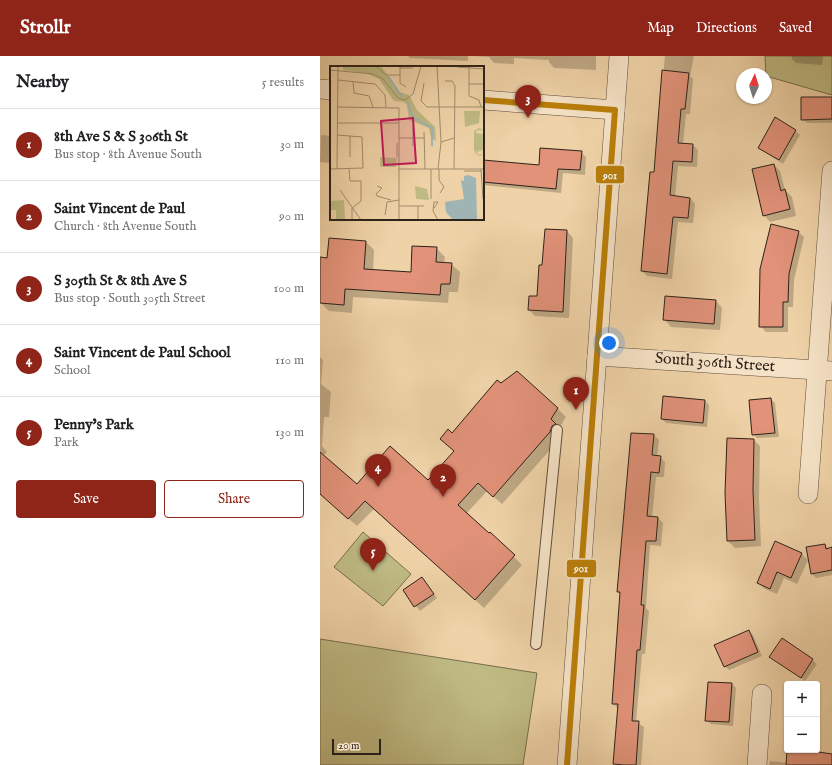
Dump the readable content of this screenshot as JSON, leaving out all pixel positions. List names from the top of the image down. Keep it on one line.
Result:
{"streets":{"street":["South 306th Street"]},"lines":["transit line 901"],"scale_bar":"20 m","north":"top","page":{"header":"Strollr","nav":["Map","Directions","Saved"],"heading":["Nearby","5 results"],"pins":["3","1","4","2","5"],"list":[{"mark":"1","name":"8th Ave S & S 306th St","note":"Bus stop · 8th Avenue South","value":"30 m"},{"mark":"2","name":"Saint Vincent de Paul","note":"Church · 8th Avenue South","value":"90 m"},{"mark":"3","name":"S 305th St & 8th Ave S","note":"Bus stop · South 305th Street","value":"100 m"},{"mark":"4","name":"Saint Vincent de Paul School","note":"School","value":"110 m"},{"mark":"5","name":"Penny's Park","note":"Park","value":"130 m"}],"buttons":["Save","Share"],"map_buttons":["+","−"],"scale":"20 m"}}
